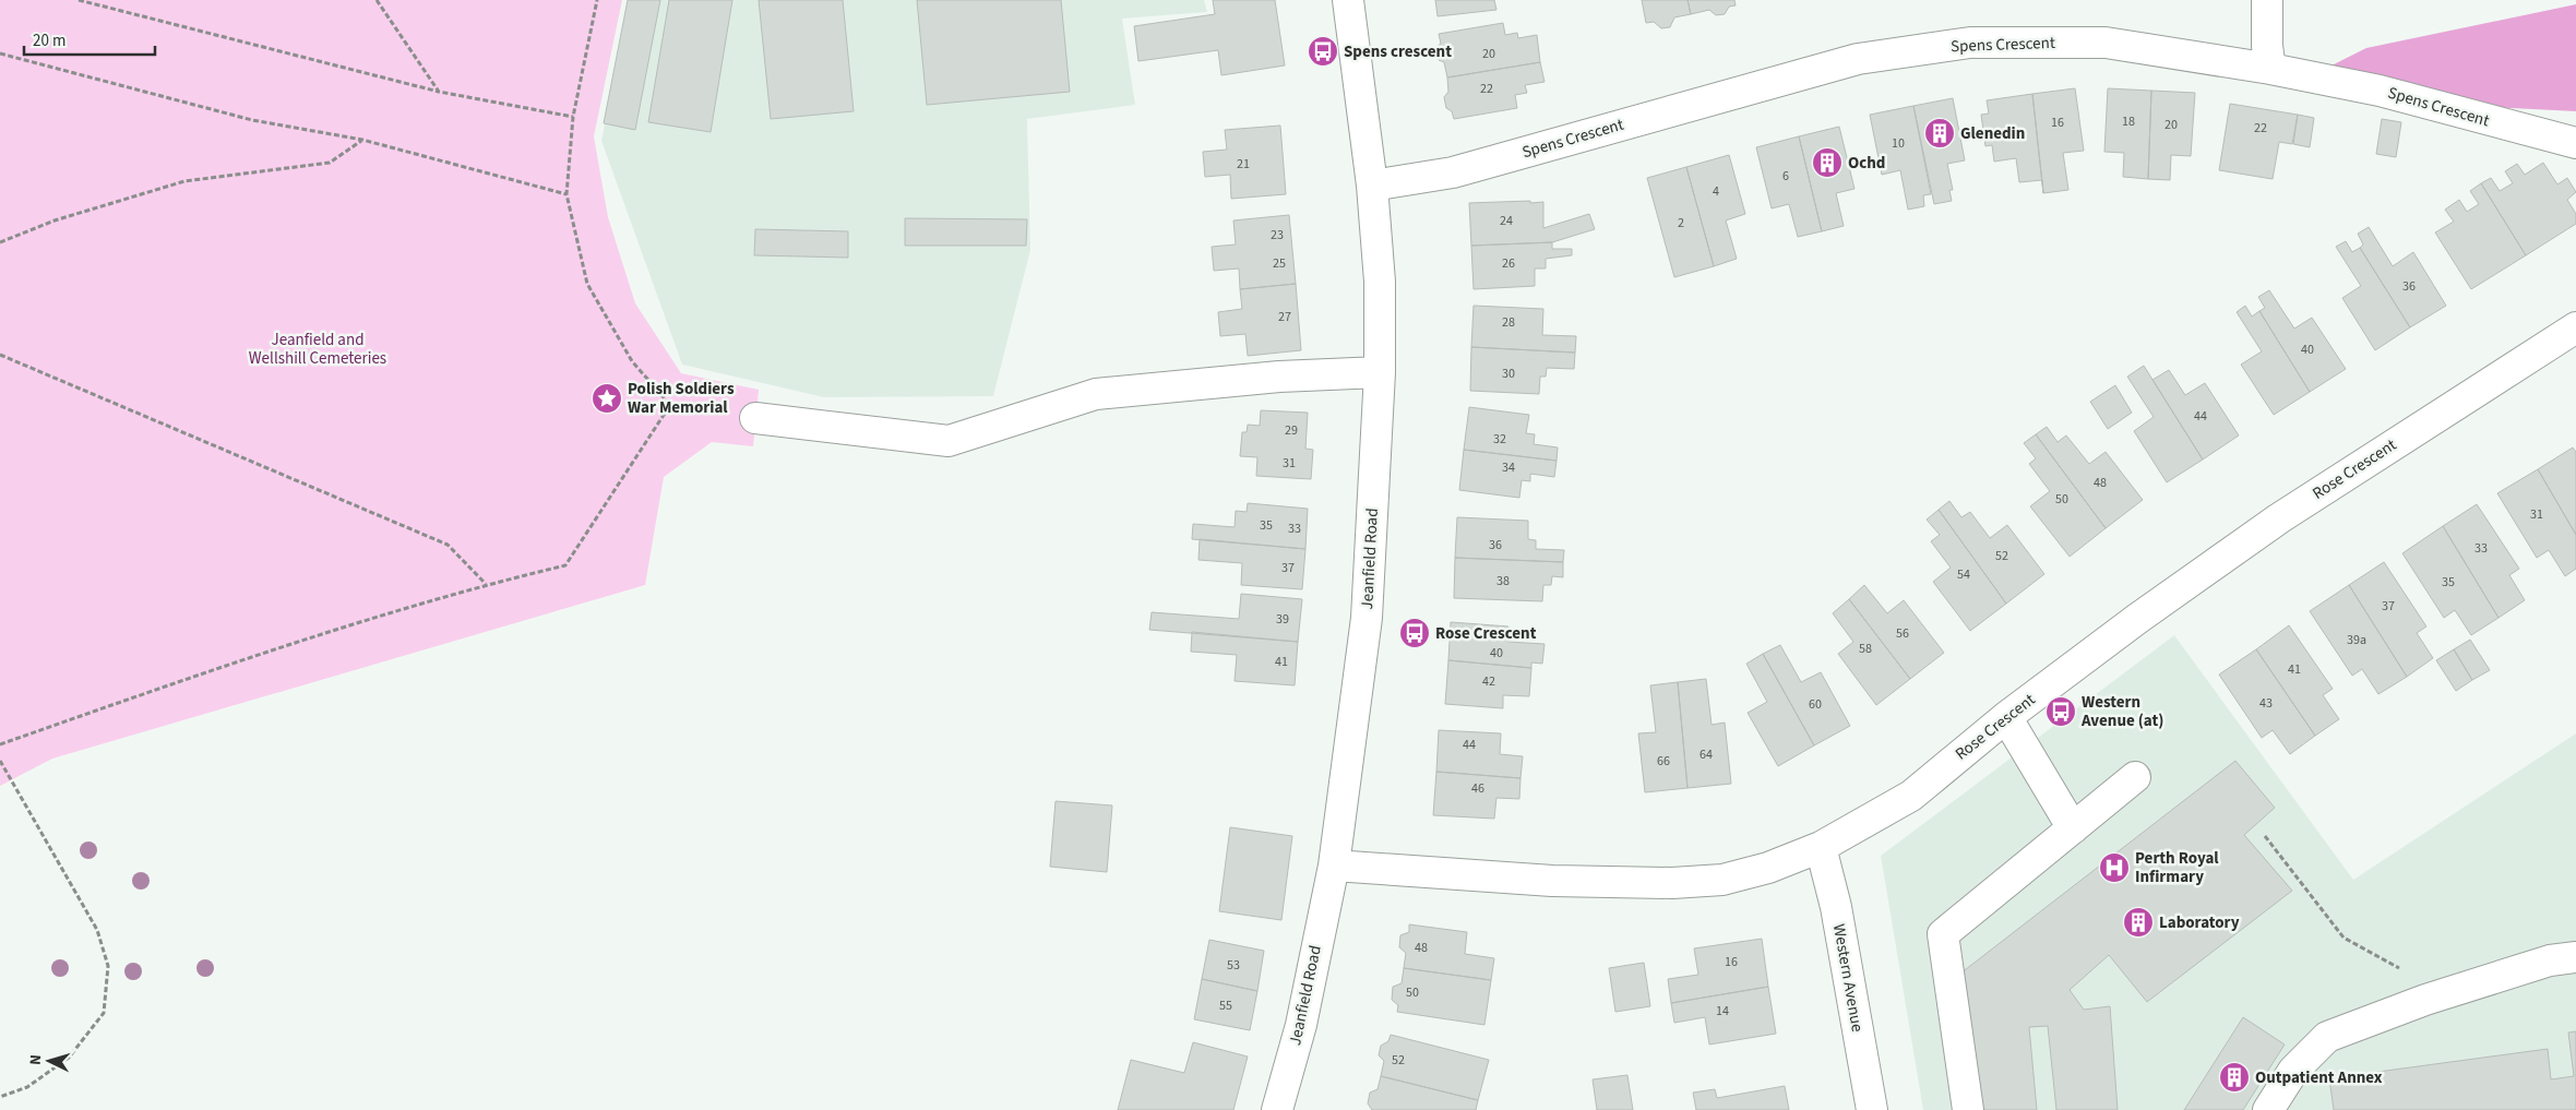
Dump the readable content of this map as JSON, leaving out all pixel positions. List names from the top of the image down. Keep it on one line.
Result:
{"streets":{"street":["Spens Crescent","Rose Crescent","Jeanfield Road","Western Avenue"]},"crossings":[["Spens Crescent","Jeanfield Road"],["Rose Crescent","Jeanfield Road"],["Rose Crescent","Western Avenue"]],"parks":["Jeanfield and Wellshill Cemeteries"],"places":{"bus stop":["Spens crescent","Rose Crescent","Western Avenue (at)"],"building":["Glenedin","Ochd","Laboratory","Outpatient Annex"],"place":["Polish Soldiers War Memorial"],"hospital":["Perth Royal Infirmary"]},"house_numbers":["20","22","18","16","20","22","10","21","6","4","24","2","23","25","26","36","27","28","40","30","44","29","32","31","34","48","50","31","35","33","36","33","52","37","54","38","35","37","39","56","39a","58","40","41","41","42","43","60","44","64","66","46","48","16","53","50","55","14","52"],"scale_bar":"20 m","north":"left"}
